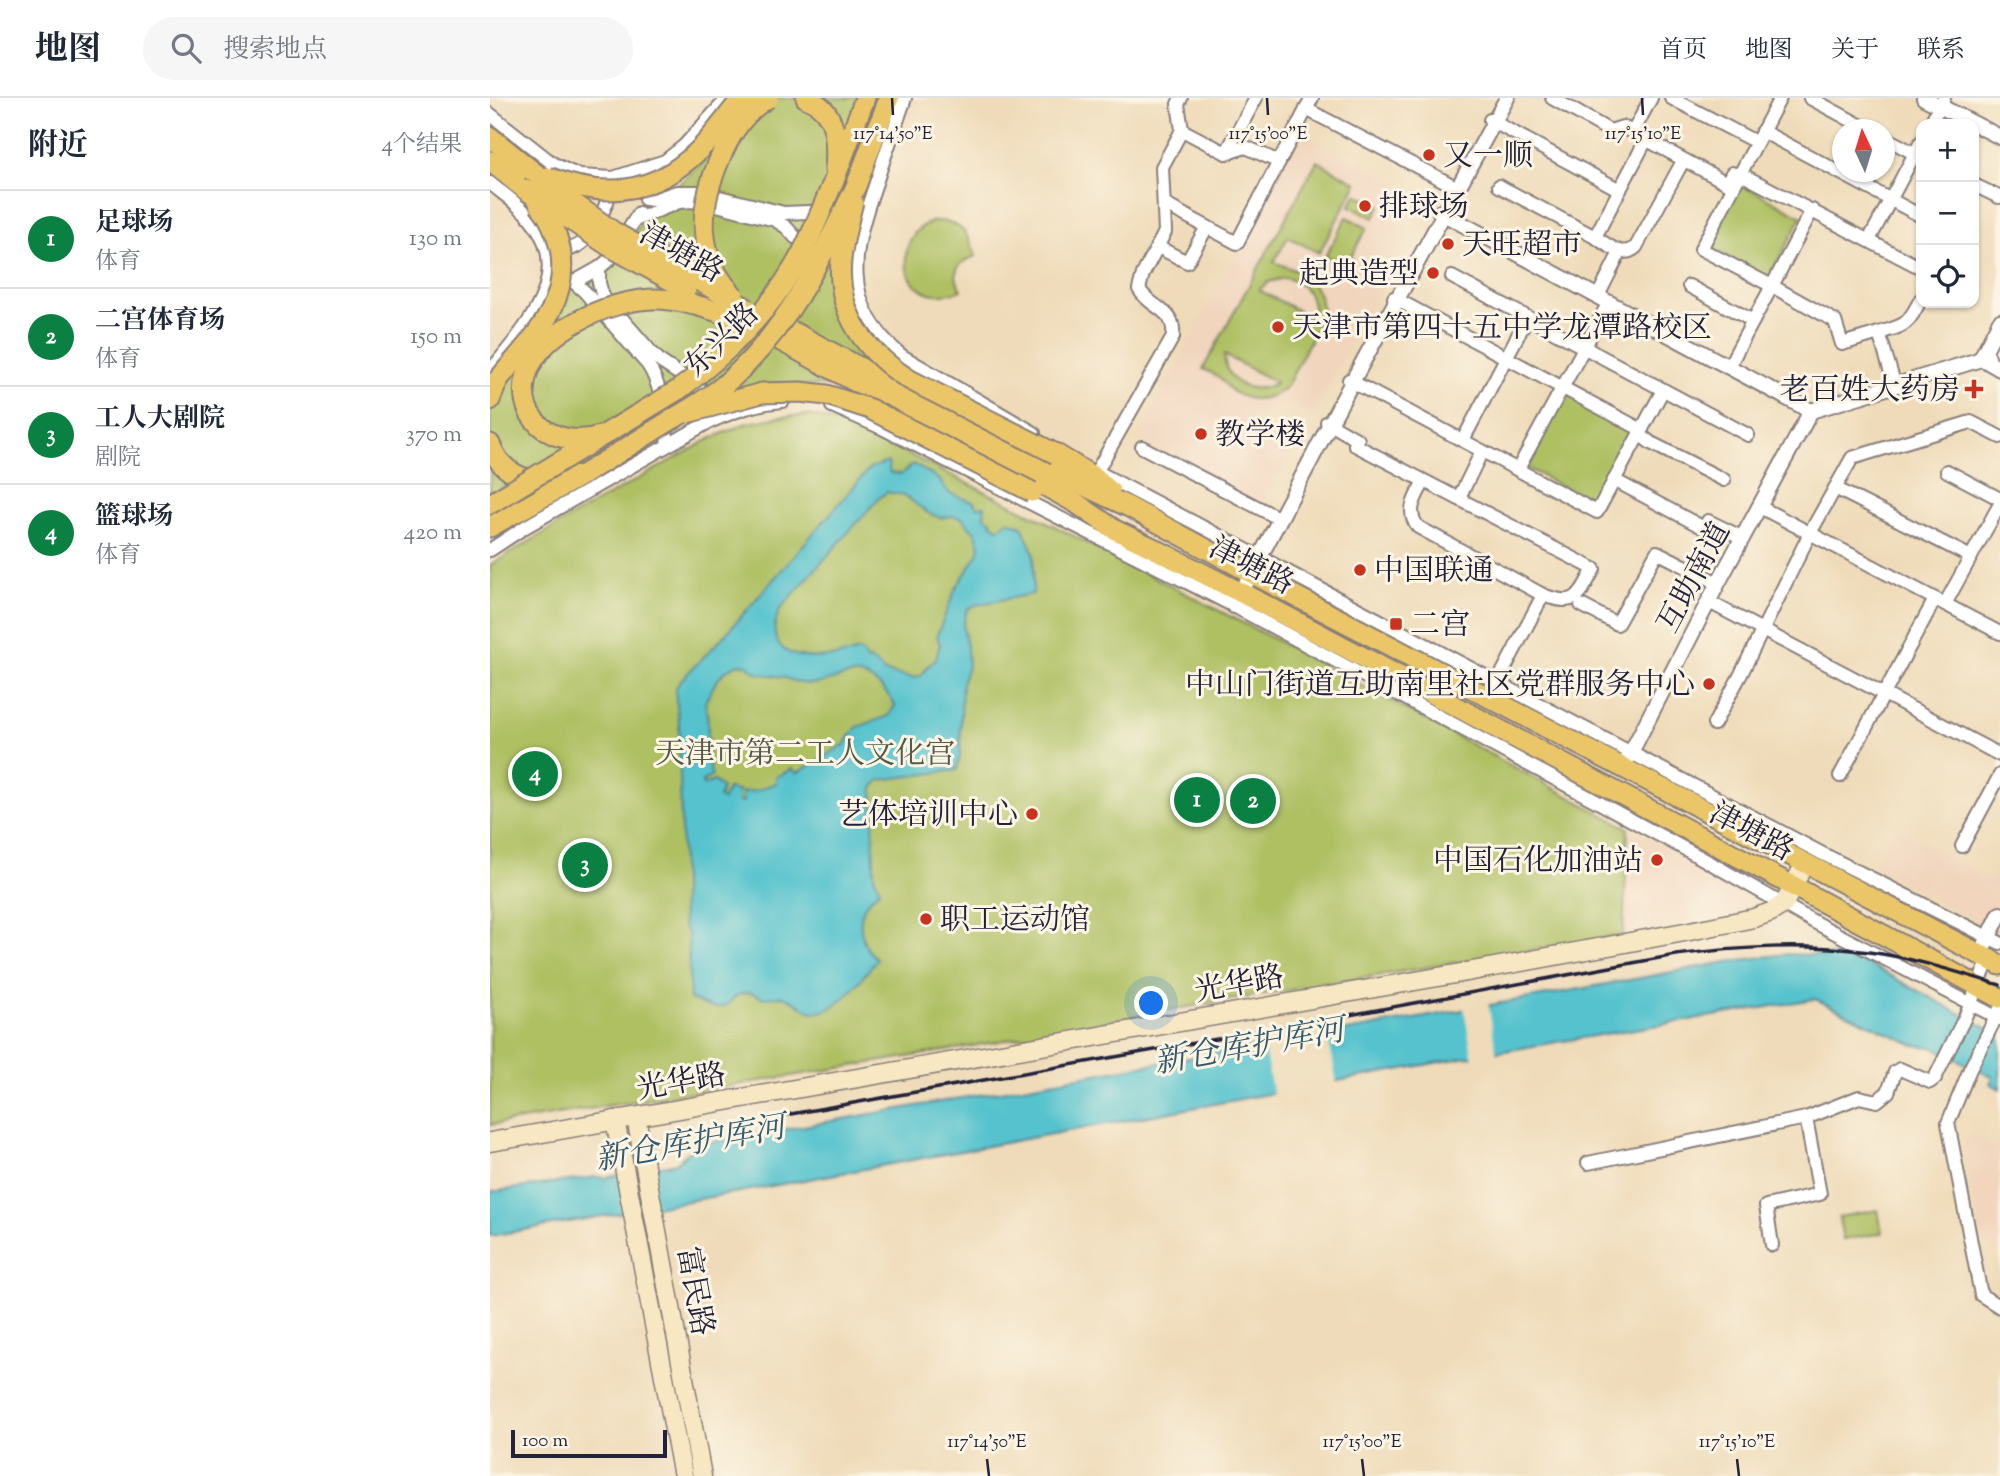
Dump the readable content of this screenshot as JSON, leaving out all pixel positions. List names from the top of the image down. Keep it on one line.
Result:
{"streets":{"main road":["津塘路","东兴路","光华路","富民路"],"street":["互助南道"]},"crossings":[["津塘路","互助南道"],["光华路","富民路"]],"water":["新仓库护库河"],"parks":["天津市第二工人文化宫"],"places":{"other":["又一顺","排球场","天旺超市","起典造型","天津市第四十五中学龙潭路校区","教学楼","中国联通","中山门街道互助南里社区党群服务中心","艺体培训中心","中国石化加油站","职工运动馆"],"health":["老百姓大药房"],"transit":["二宫"]},"scale_bar":"100 m","north":"top","page":{"header":"地图","search":"搜索地点","nav":["首页","地图","关于","联系"],"heading":["附近","4个结果"],"map_buttons":["+","−"],"list":[{"mark":"1","name":"足球场","note":"体育","value":"130 m"},{"mark":"2","name":"二宫体育场","note":"体育","value":"150 m"},{"mark":"3","name":"工人大剧院","note":"剧院","value":"370 m"},{"mark":"4","name":"篮球场","note":"体育","value":"420 m"}],"pins":["4","1","2","3"],"scale":"100 m"},"coordinates":["117°14'50\"E","117°15'00\"E","117°15'10\"E"]}
